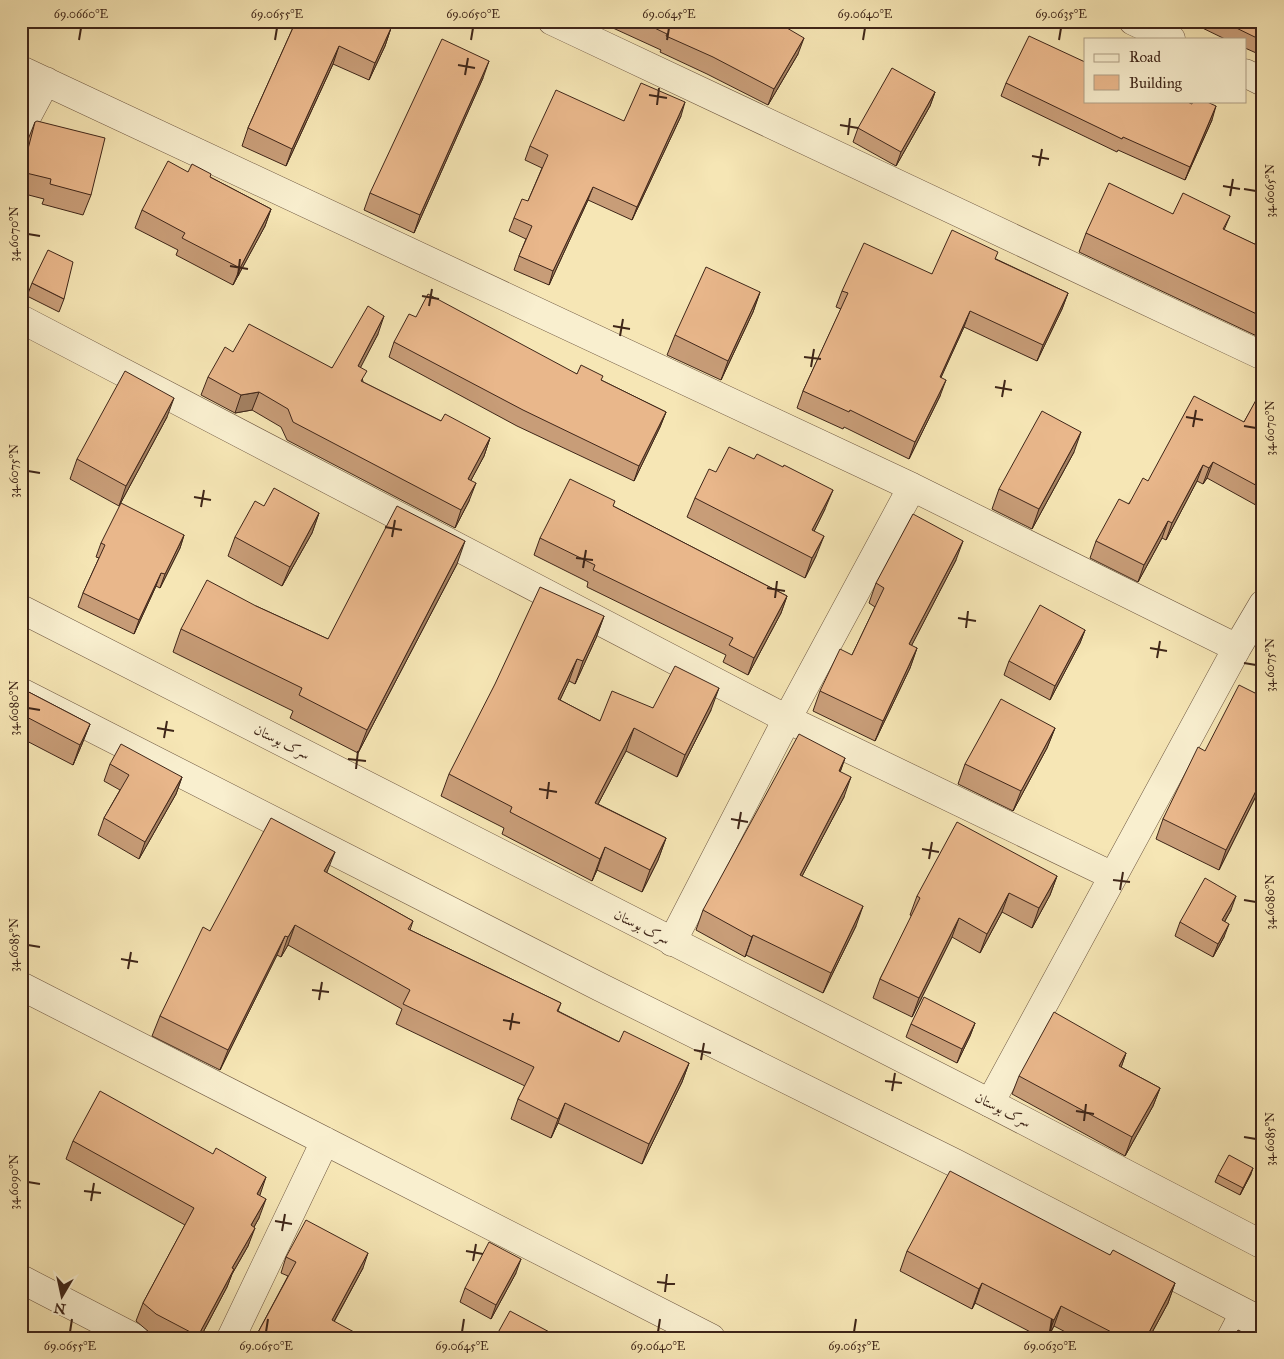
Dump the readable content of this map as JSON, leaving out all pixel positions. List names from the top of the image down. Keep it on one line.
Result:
{"streets":{"street":["سرک بوستان"]},"legend":["Road","Building"],"north":"bottom","coordinates":["69.0660°E","69.0655°E","69.0650°E","69.0645°E","69.0640°E","69.0635°E","34.6065°N","34.6070°N","34.6075°N","34.6080°N","34.6085°N","34.6090°N","69.0630°E"]}
